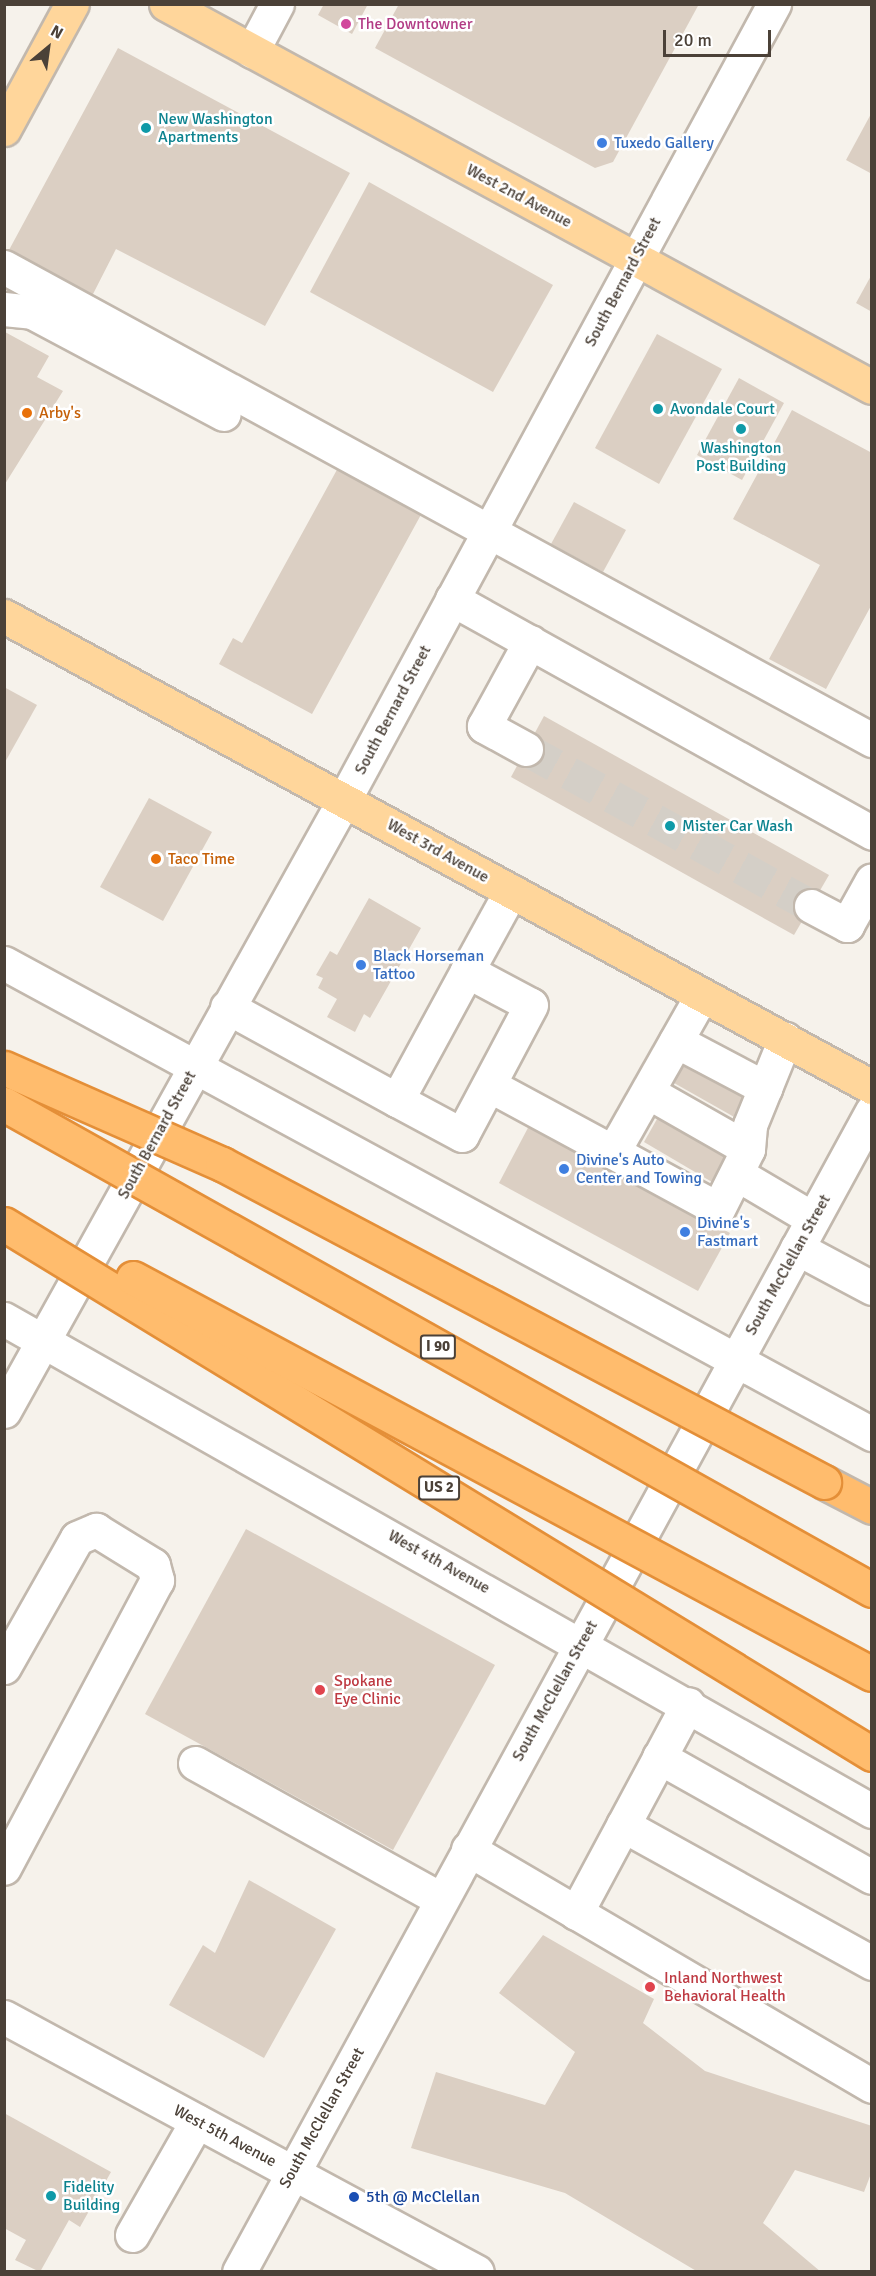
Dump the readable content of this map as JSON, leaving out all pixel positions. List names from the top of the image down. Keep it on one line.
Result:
{"streets":{"highway":["I 90","US 2"],"main road":["West 2nd Avenue","West 3rd Avenue"],"street":["South Bernard Street","South McClellan Street","West 4th Avenue","West 5th Avenue"]},"crossings":[["West 2nd Avenue","South Bernard Street"],["South Bernard Street","West 3rd Avenue"],["South Bernard Street","West 4th Avenue"],["South McClellan Street","West 4th Avenue"],["South McClellan Street","West 5th Avenue"]],"places":["The Downtowner","New Washington Apartments","Tuxedo Gallery","Avondale Court","Arby's","Washington Post Building","Mister Car Wash","Taco Time","Black Horseman Tattoo","Divine's Auto Center and Towing","Divine's Fastmart","Spokane Eye Clinic","Inland Northwest Behavioral Health","Fidelity Building","5th @ McClellan"],"scale_bar":"20 m","north":"top right"}
